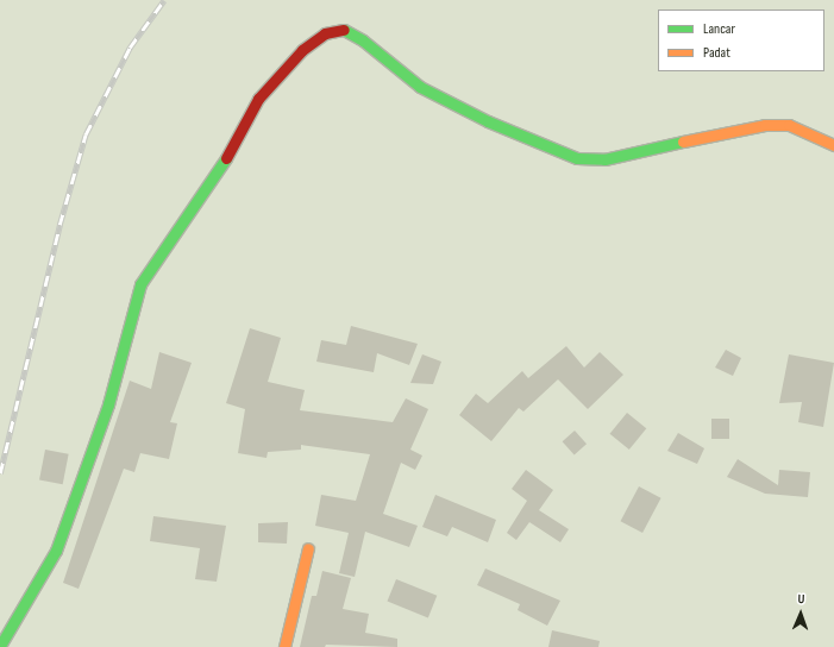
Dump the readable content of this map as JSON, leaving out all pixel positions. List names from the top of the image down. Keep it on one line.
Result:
{"legend":["Lancar","Padat"],"north":"top"}
